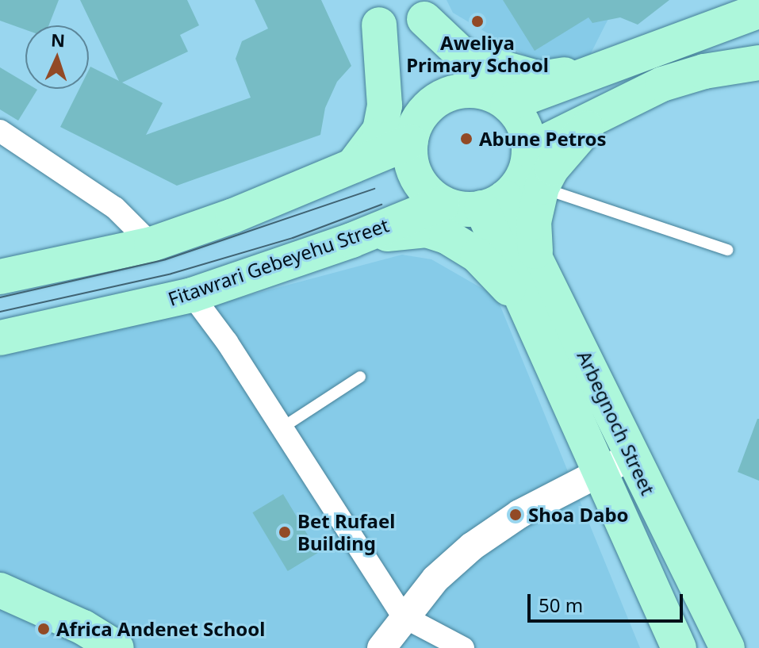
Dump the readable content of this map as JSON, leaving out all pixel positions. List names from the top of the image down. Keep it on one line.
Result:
{"streets":{"main road":["Fitawrari Gebeyehu Street","Arbegnoch Street"]},"crossings":[["Fitawrari Gebeyehu Street","Arbegnoch Street"]],"places":["Aweliya Primary School","Abune Petros","Shoa Dabo","Bet Rufael Building","Africa Andenet School"],"scale_bar":"50 m","north":"top"}
